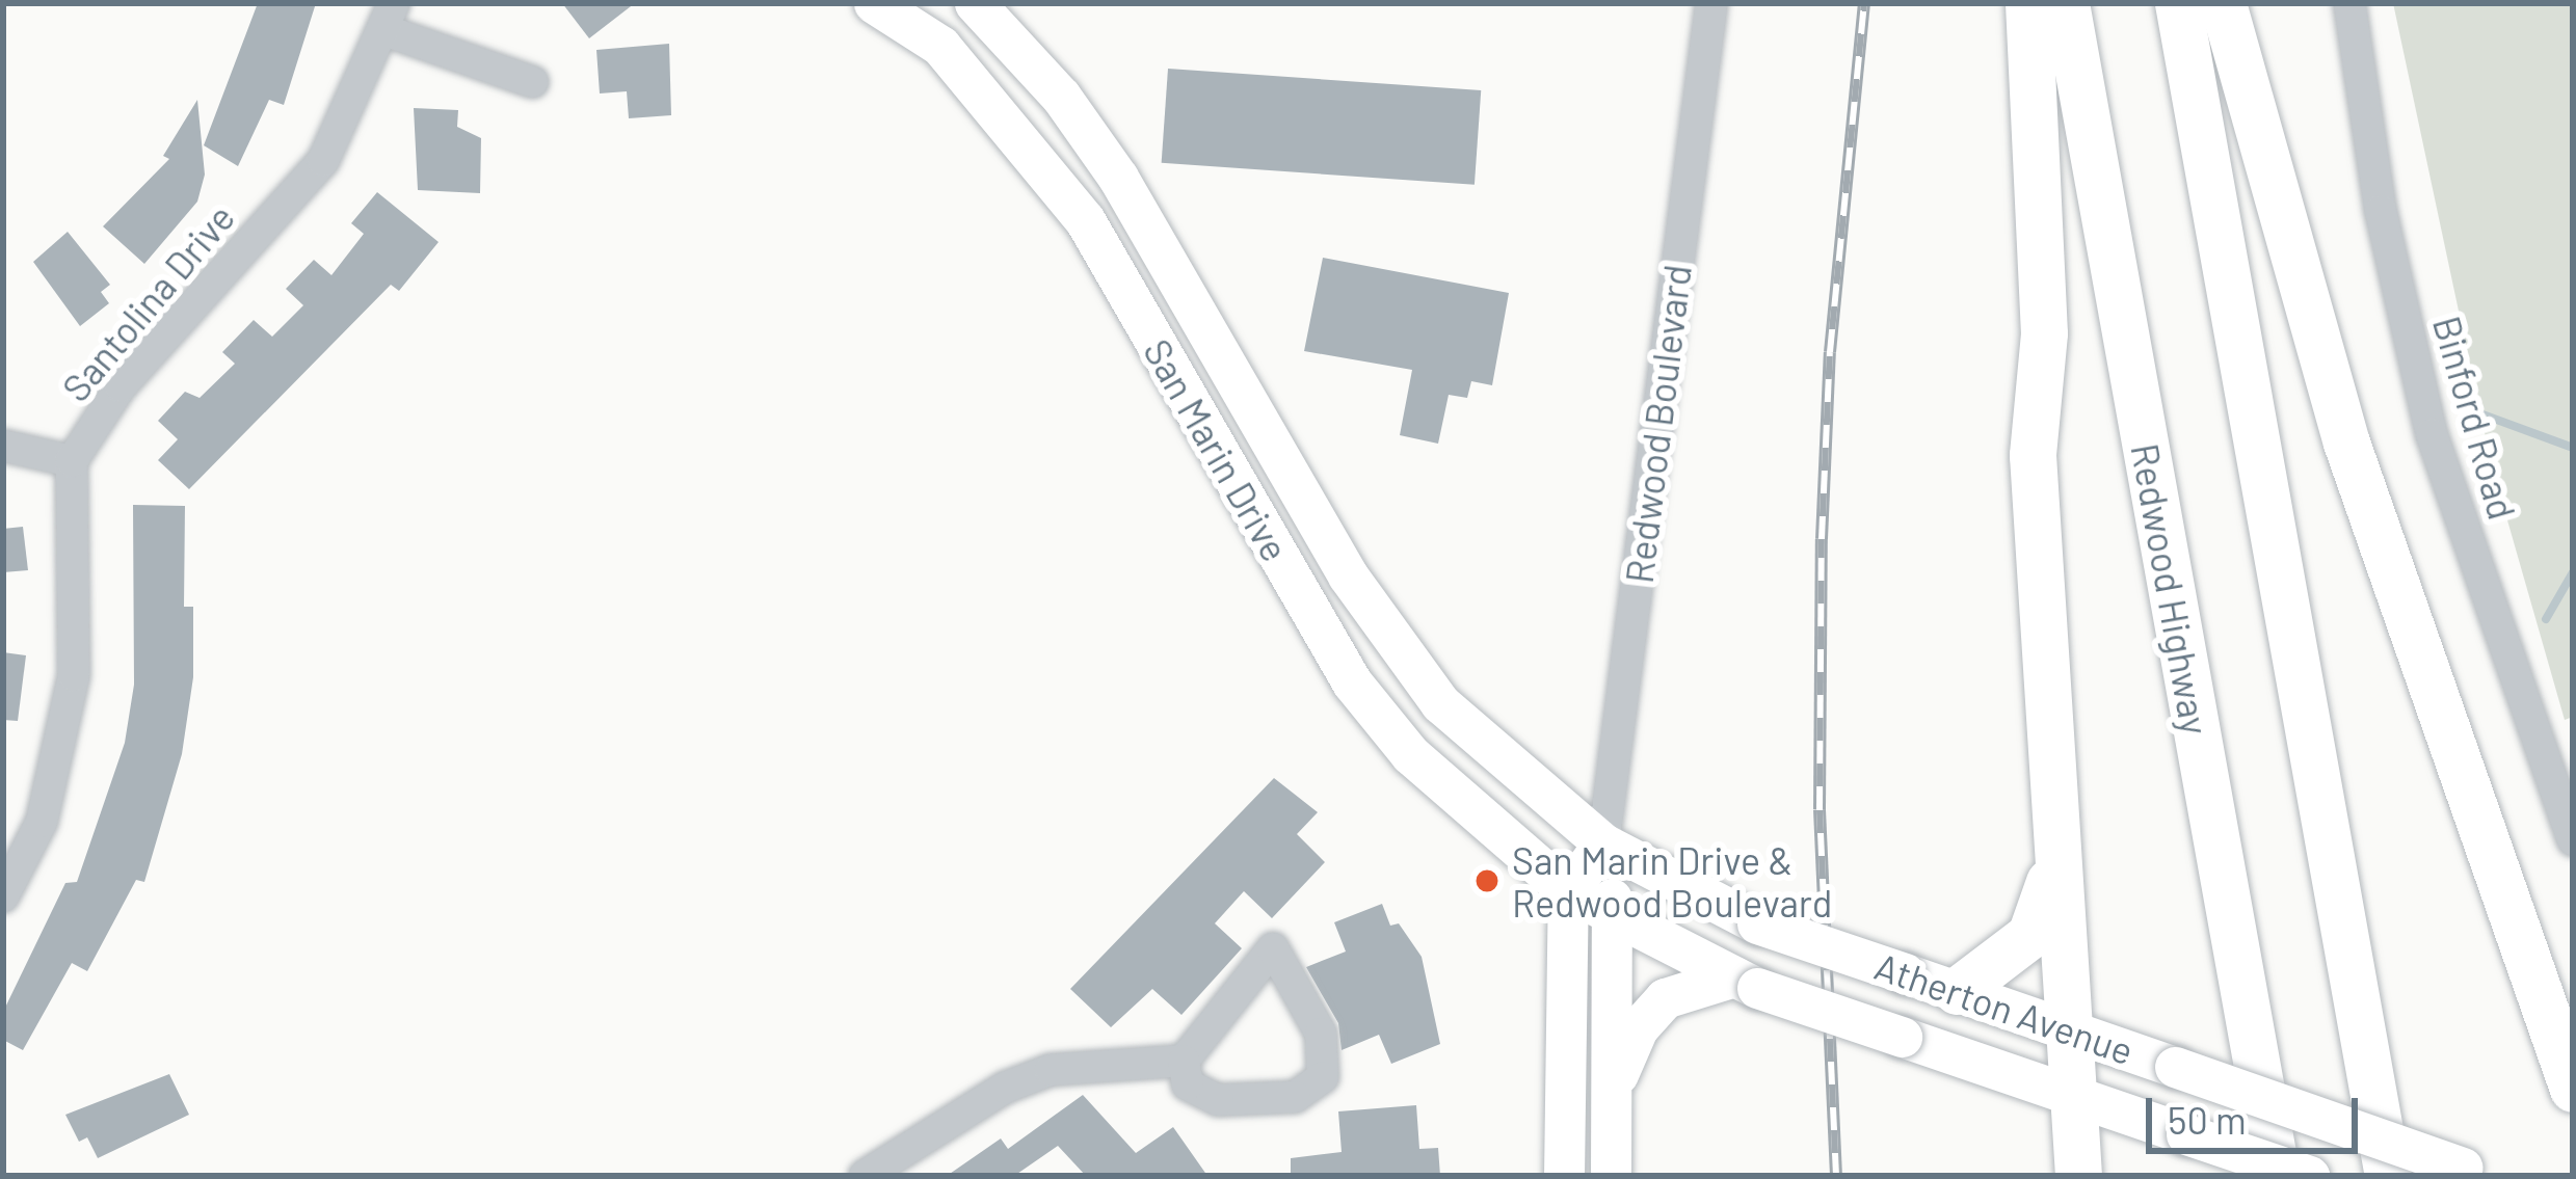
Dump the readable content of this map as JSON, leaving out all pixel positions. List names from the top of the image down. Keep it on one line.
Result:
{"streets":{"highway":["Redwood Highway"],"main road":["Redwood Boulevard","San Marin Drive","Atherton Avenue"],"street":["Santolina Drive","Binford Road"]},"crossings":[["Redwood Boulevard","San Marin Drive"],["Redwood Boulevard","Atherton Avenue"],["San Marin Drive","Atherton Avenue"]],"places":["San Marin Drive & Redwood Boulevard"],"scale_bar":"50 m"}
